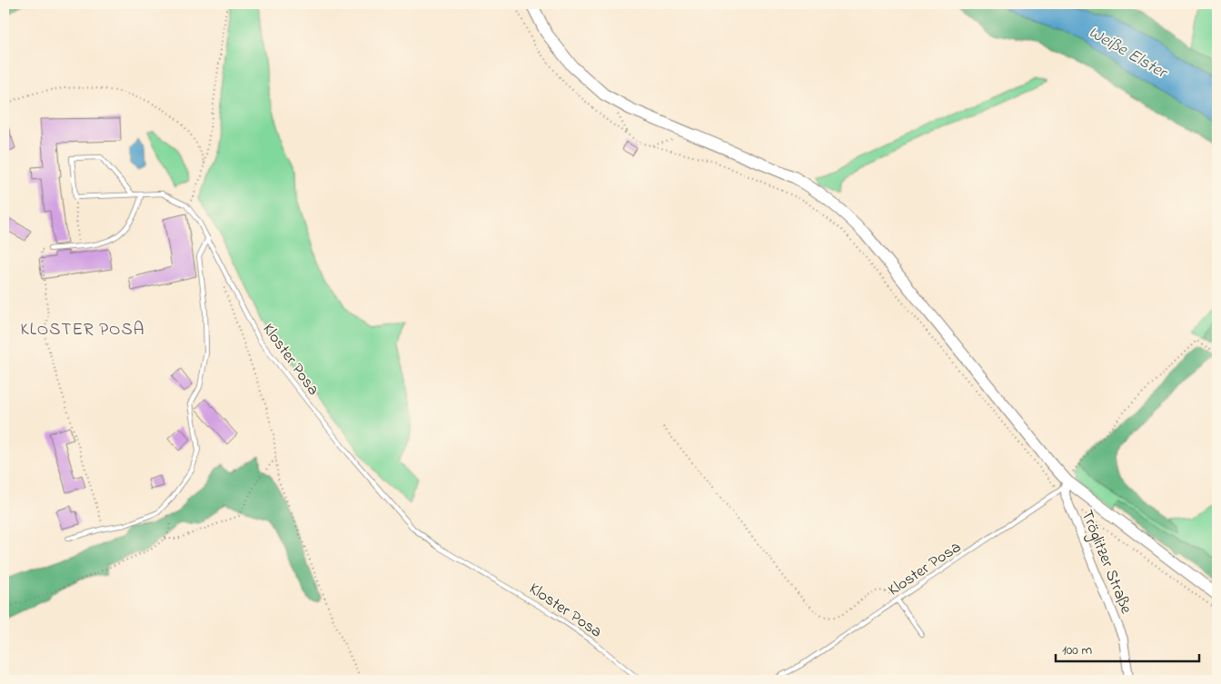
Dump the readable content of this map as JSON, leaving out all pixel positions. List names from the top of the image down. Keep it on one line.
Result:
{"streets":{"street":["Tröglitzer Straße"],"lane":["Kloster Posa"]},"crossings":[["Kloster Posa","Tröglitzer Straße"]],"districts":["KLOSTER POSA"],"water":["Weiße Elster"],"scale_bar":"100 m"}
